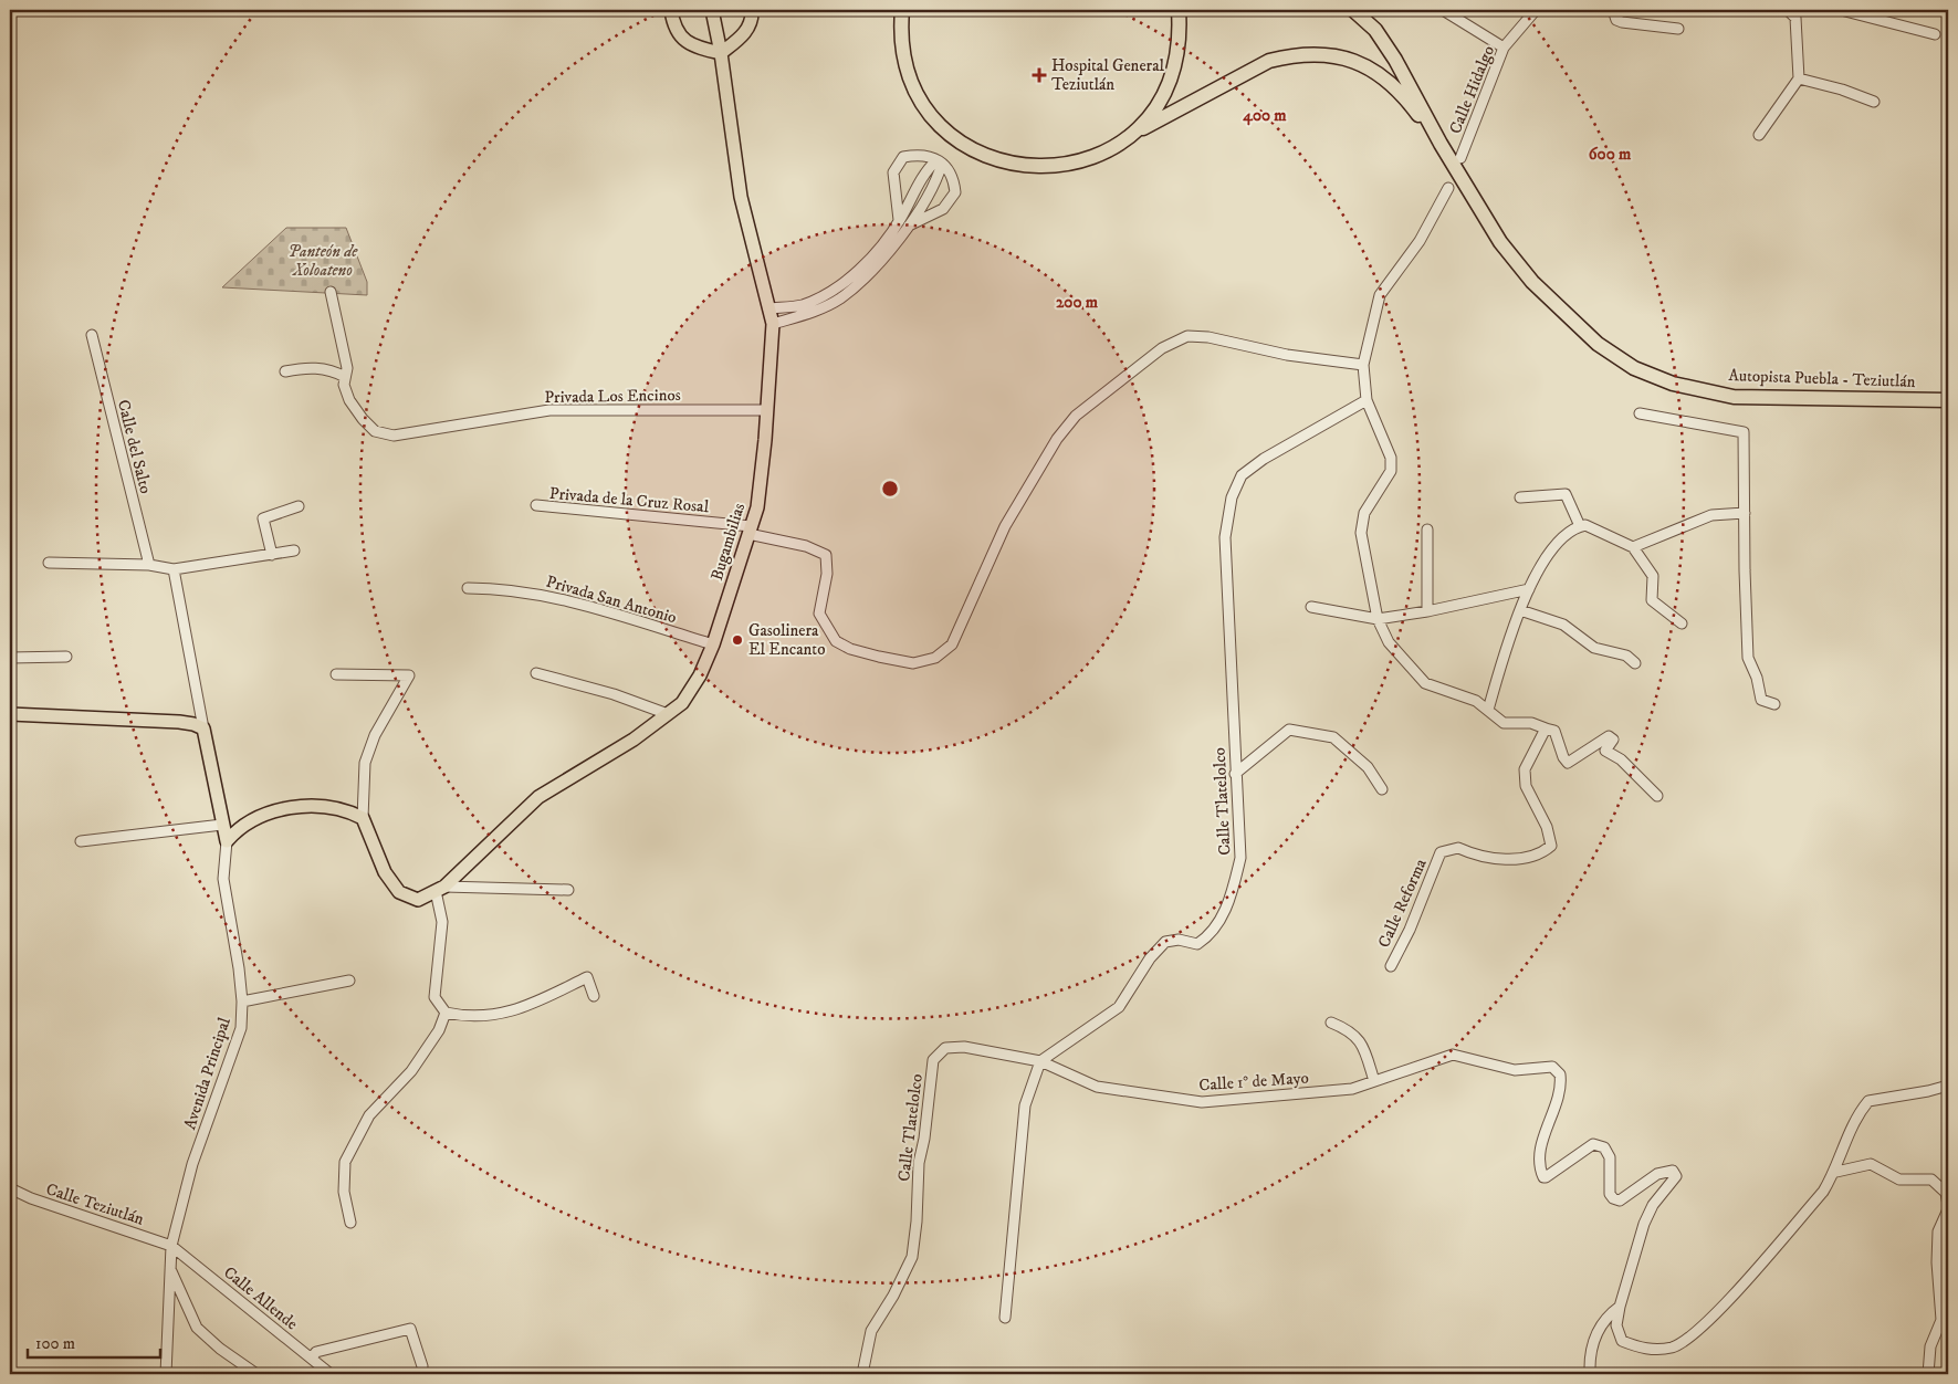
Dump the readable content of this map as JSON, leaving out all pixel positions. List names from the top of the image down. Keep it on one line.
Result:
{"streets":{"highway":["Autopista Puebla - Teziutlán"],"main road":["Bugambilias"],"street":["Calle Hidalgo","Privada Los Encinos","Calle del Salto","Privada de la Cruz Rosal","Privada San Antonio","Calle Tlatelolco","Calle Reforma","Avenida Principal","Calle 1° de Mayo","Calle Teziutlán","Calle Allende"]},"crossings":[["Privada Los Encinos","Bugambilias"],["Privada de la Cruz Rosal","Bugambilias"],["Bugambilias","Privada San Antonio"],["Calle Tlatelolco","Calle 1° de Mayo"],["Avenida Principal","Calle Teziutlán"],["Avenida Principal","Calle Allende"],["Calle Teziutlán","Calle Allende"]],"parks":["Panteón de Xoloateno"],"places":{"health":["Hospital General Teziutlán"],"other":["Gasolinera El Encanto"]},"scale_bar":"100 m","rings":["400 m","600 m","200 m"]}
